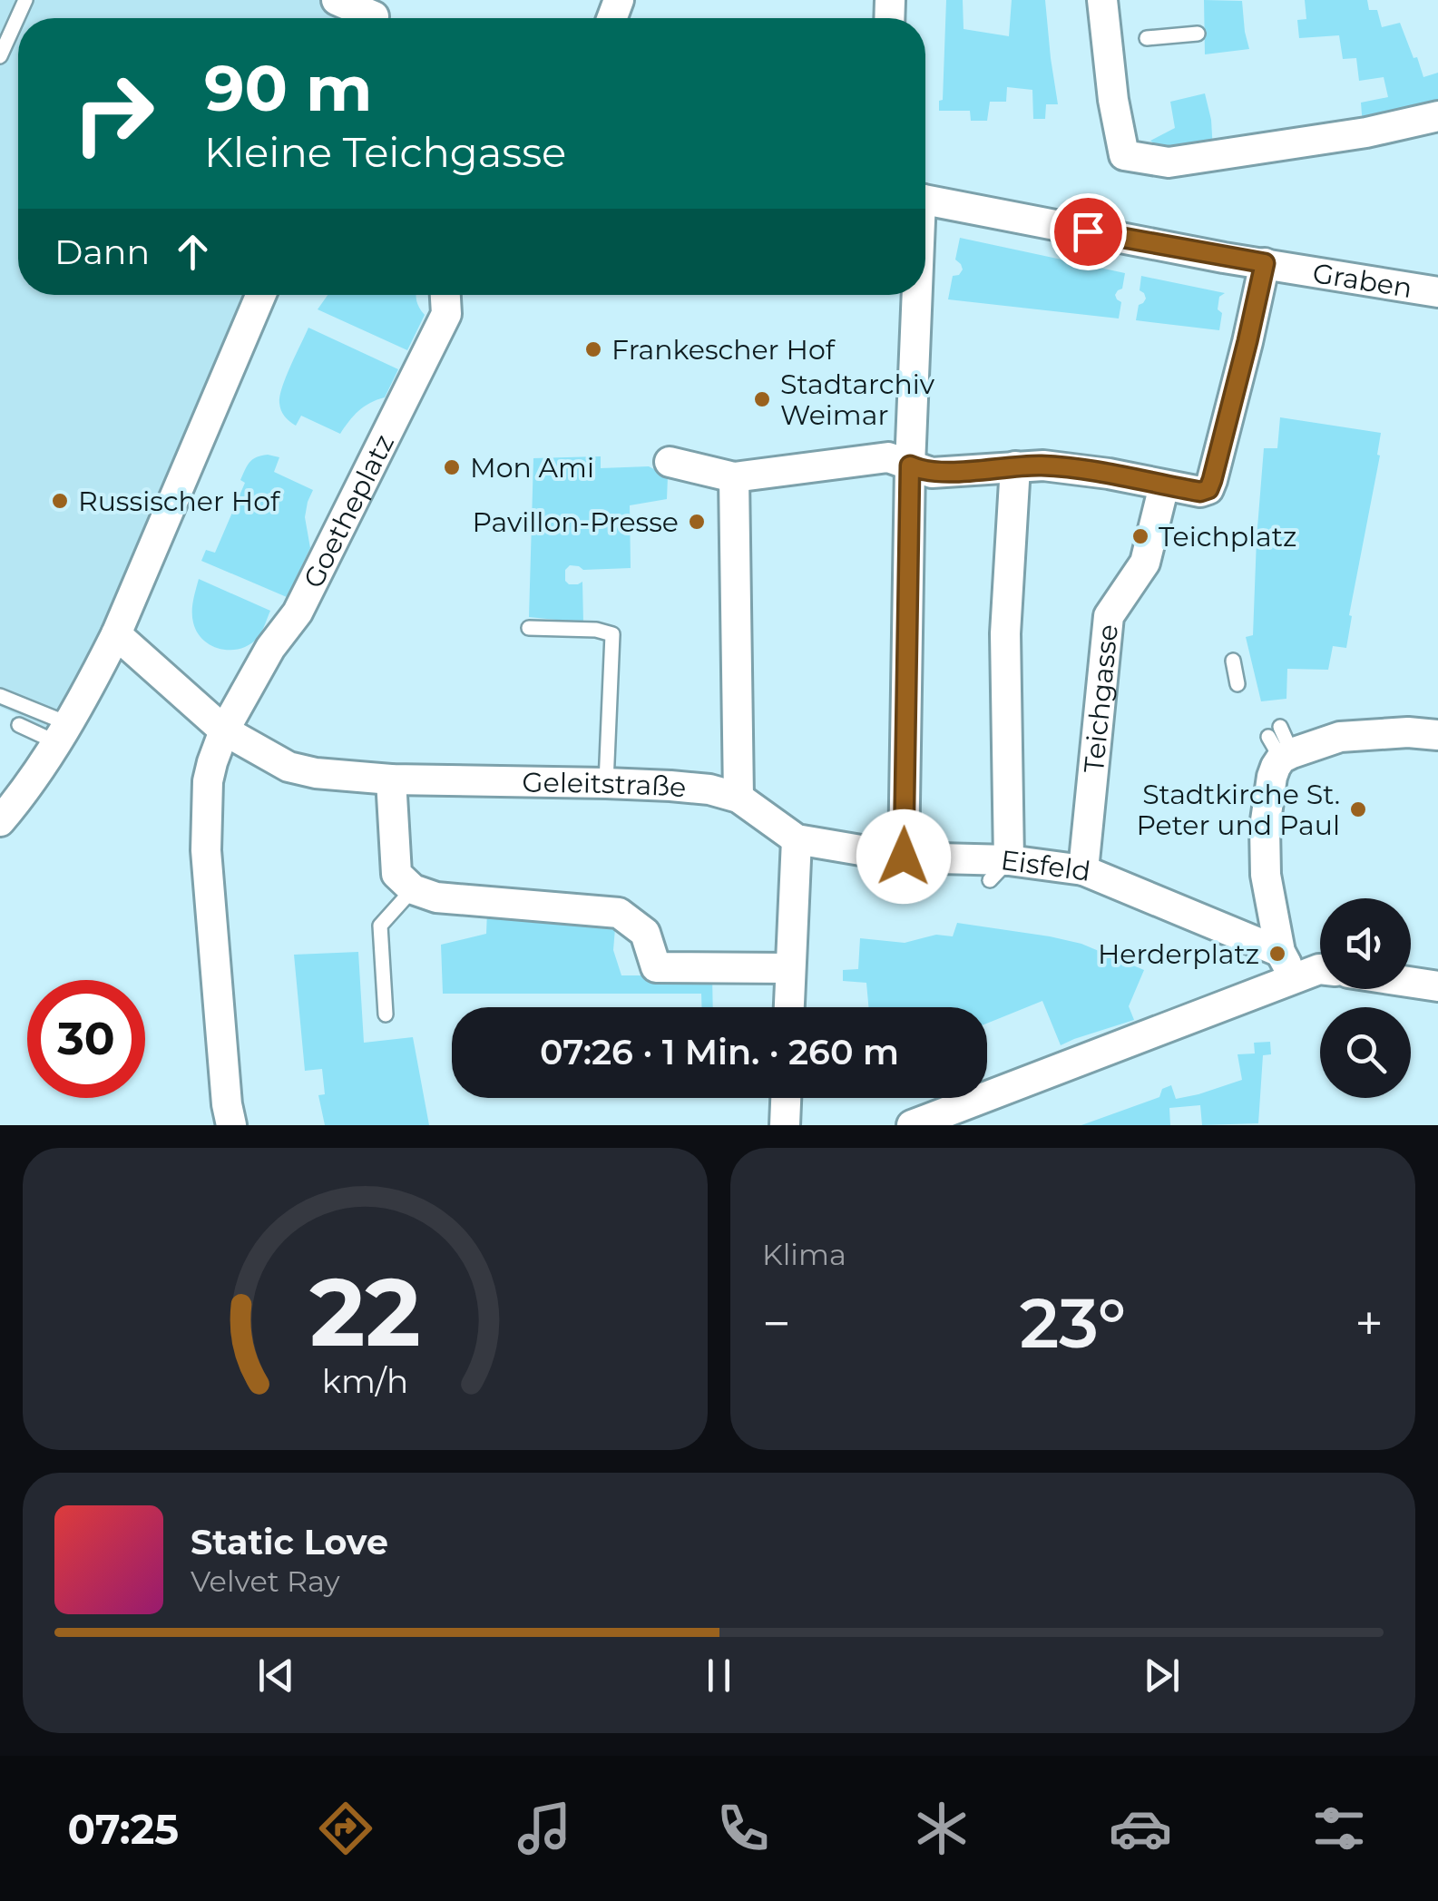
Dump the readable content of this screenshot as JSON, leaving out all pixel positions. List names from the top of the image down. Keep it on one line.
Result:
{"streets":{"street":["Graben","Goetheplatz","Teichgasse","Geleitstraße","Eisfeld"]},"crossings":[["Goetheplatz","Geleitstraße"],["Teichgasse","Eisfeld"],["Geleitstraße","Eisfeld"]],"places":["Frankescher Hof","Stadtarchiv Weimar","Mon Ami","Russischer Hof","Pavillon-Presse","Teichplatz","Stadtkirche St. Peter und Paul","Herderplatz"],"page":{"turn":["90 m","Kleine Teichgasse"],"then":"Dann","limit":"30","trip":"07:26 · 1 Min. · 260 m","tile":"Klima","heat":["−","23°","+"],"song":["Static Love","Velvet Ray"],"tabs":"07:25","gauge":["22","km/h"]}}
